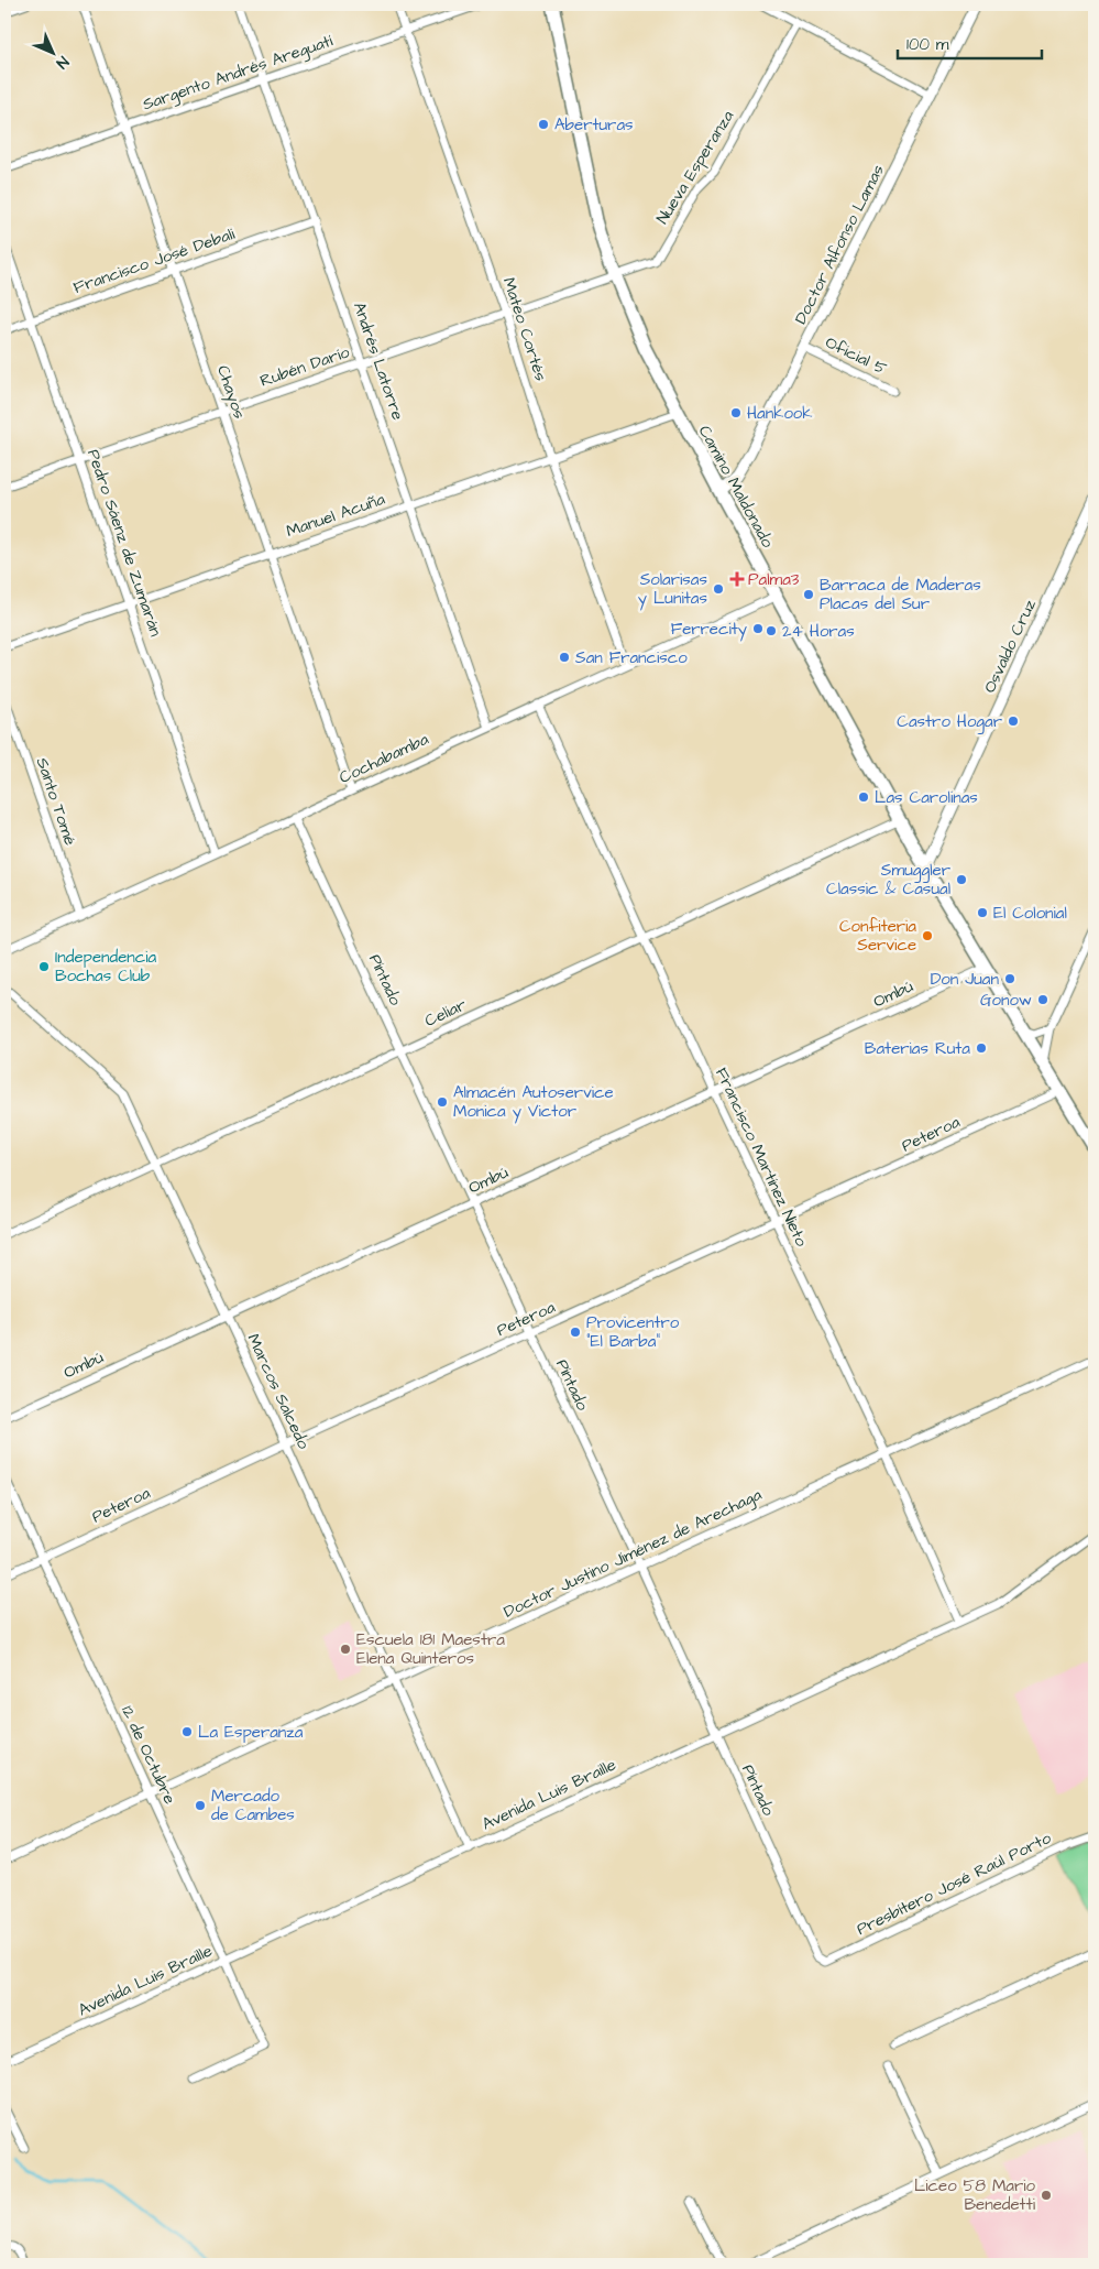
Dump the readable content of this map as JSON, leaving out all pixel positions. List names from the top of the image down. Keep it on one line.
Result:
{"streets":{"main road":["Camino Maldonado"],"street":["Sargento Andrés Areguatí","Nueva Esperanza","Doctor Alfonso Lamas","Francisco José Debali","Mateo Cortés","Oficial 5","Andrés Latorre","Rubén Darío","Chayos","Manuel Acuña","Pedro Sáenz de Zumarán","Osvaldo Cruz","Cochabamba","Santo Tomé","Pintado","Ombú","Celiar","Peteroa","Francisco Martínez Nieto","Marcos Salcedo","Doctor Justino Jiménez de Arechaga","12 de Octubre","Avenida Luis Braille","Presbítero José Raúl Porto"]},"crossings":[["Sargento Andrés Areguatí","Mateo Cortés"],["Sargento Andrés Areguatí","Andrés Latorre"],["Sargento Andrés Areguatí","Chayos"],["Nueva Esperanza","Rubén Darío"],["Nueva Esperanza","Camino Maldonado"],["Doctor Alfonso Lamas","Oficial 5"],["Doctor Alfonso Lamas","Camino Maldonado"],["Francisco José Debali","Andrés Latorre"],["Francisco José Debali","Chayos"],["Francisco José Debali","Pedro Sáenz de Zumarán"],["Mateo Cortés","Rubén Darío"],["Mateo Cortés","Manuel Acuña"],["Mateo Cortés","Cochabamba"],["Andrés Latorre","Rubén Darío"],["Andrés Latorre","Manuel Acuña"],["Andrés Latorre","Cochabamba"],["Rubén Darío","Chayos"],["Rubén Darío","Camino Maldonado"],["Rubén Darío","Pedro Sáenz de Zumarán"],["Chayos","Manuel Acuña"],["Chayos","Cochabamba"],["Camino Maldonado","Manuel Acuña"],["Camino Maldonado","Osvaldo Cruz"],["Camino Maldonado","Cochabamba"],["Camino Maldonado","Ombú"],["Camino Maldonado","Celiar"],["Camino Maldonado","Peteroa"],["Manuel Acuña","Pedro Sáenz de Zumarán"],["Pedro Sáenz de Zumarán","Cochabamba"],["Cochabamba","Santo Tomé"],["Cochabamba","Pintado"],["Cochabamba","Francisco Martínez Nieto"],["Pintado","Ombú"],["Pintado","Celiar"],["Pintado","Peteroa"],["Pintado","Doctor Justino Jiménez de Arechaga"],["Pintado","Avenida Luis Braille"],["Pintado","Presbítero José Raúl Porto"],["Ombú","Francisco Martínez Nieto"],["Ombú","Marcos Salcedo"],["Celiar","Francisco Martínez Nieto"],["Celiar","Marcos Salcedo"],["Peteroa","Francisco Martínez Nieto"],["Peteroa","Marcos Salcedo"],["Peteroa","12 de Octubre"],["Francisco Martínez Nieto","Doctor Justino Jiménez de Arechaga"],["Francisco Martínez Nieto","Avenida Luis Braille"],["Marcos Salcedo","Doctor Justino Jiménez de Arechaga"],["Marcos Salcedo","Avenida Luis Braille"],["Doctor Justino Jiménez de Arechaga","12 de Octubre"],["12 de Octubre","Avenida Luis Braille"]],"places":{"other":["Aberturas","Hankook","Solarisas y Lunitas","Barraca de Maderas Placas del Sur","Ferrecity","24 Horas","San Francisco","Castro Hogar","Las Carolinas","Smuggler Classic & Casual","El Colonial","Confiteria Service","Independencia Bochas Club","Don Juan","Gonow","Baterias Ruta","Almacén Autoservice Monica y Victor","Provicentro \"El Barba\"","Escuela 181 Maestra Elena Quinteros","La Esperanza","Mercado de Cambes","Liceo 58 Mario Benedetti"],"health":["Palma3"]},"scale_bar":"100 m","north":"bottom right"}
